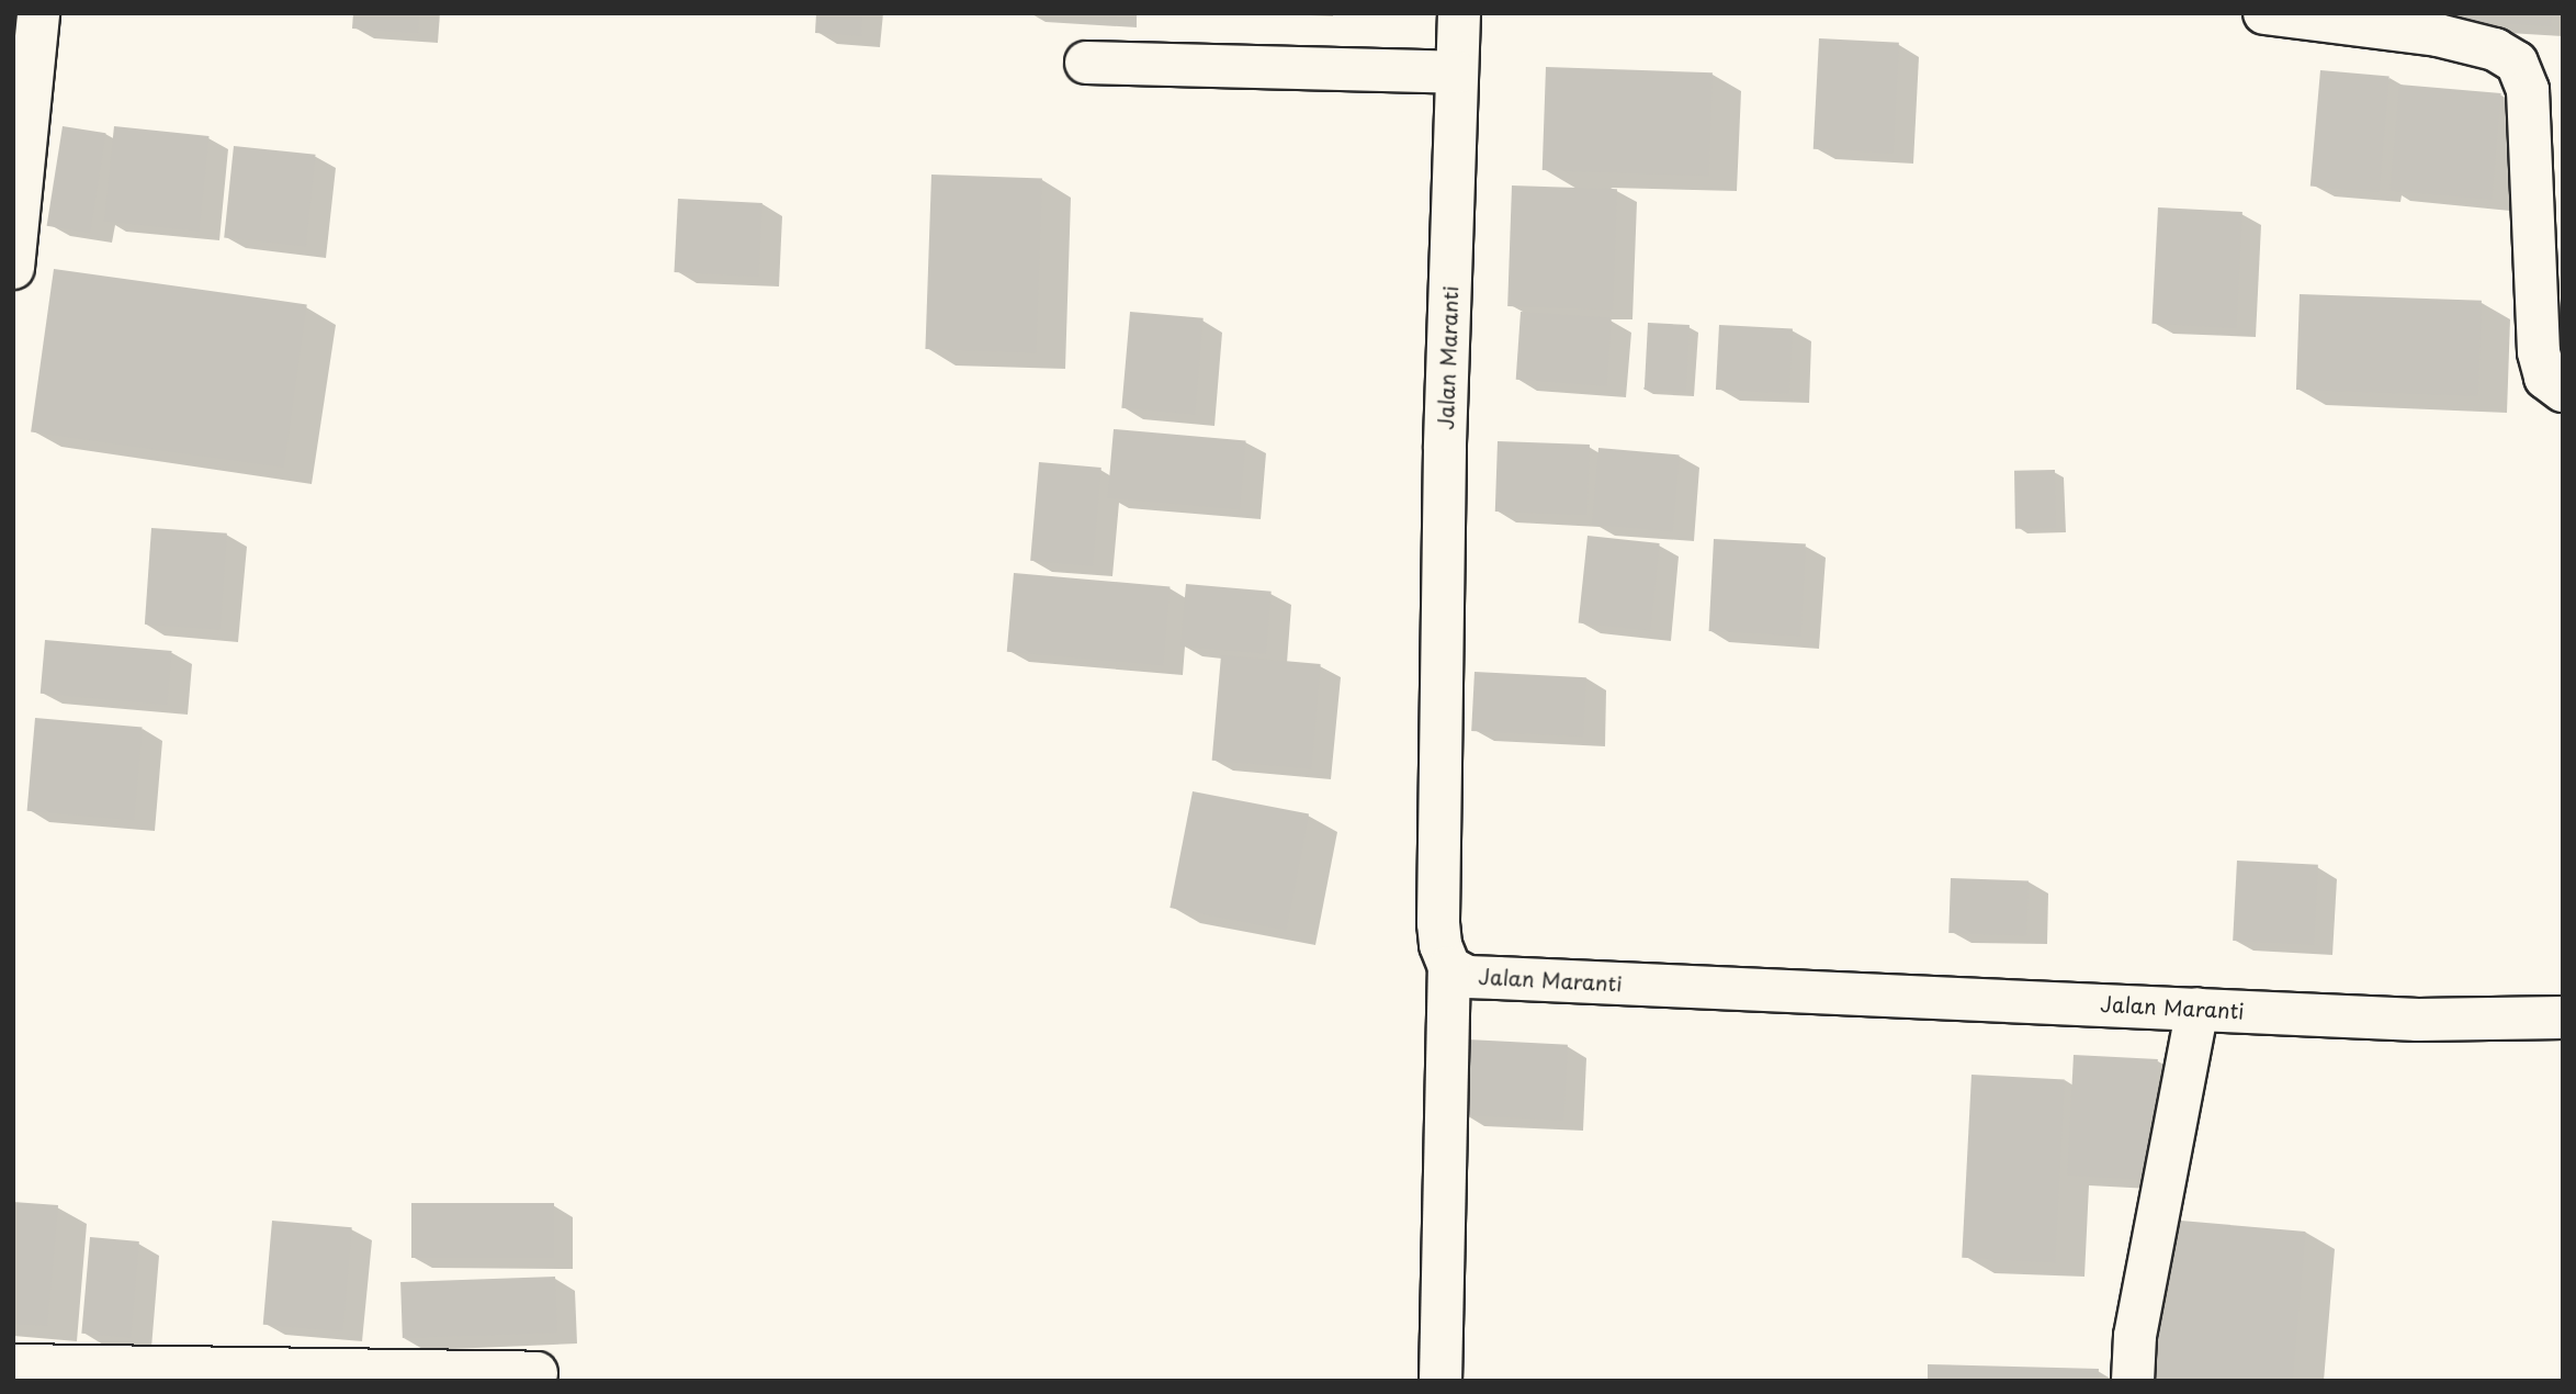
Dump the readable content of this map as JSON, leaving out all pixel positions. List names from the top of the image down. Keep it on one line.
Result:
{"streets":{"street":["Jalan Maranti"]}}
